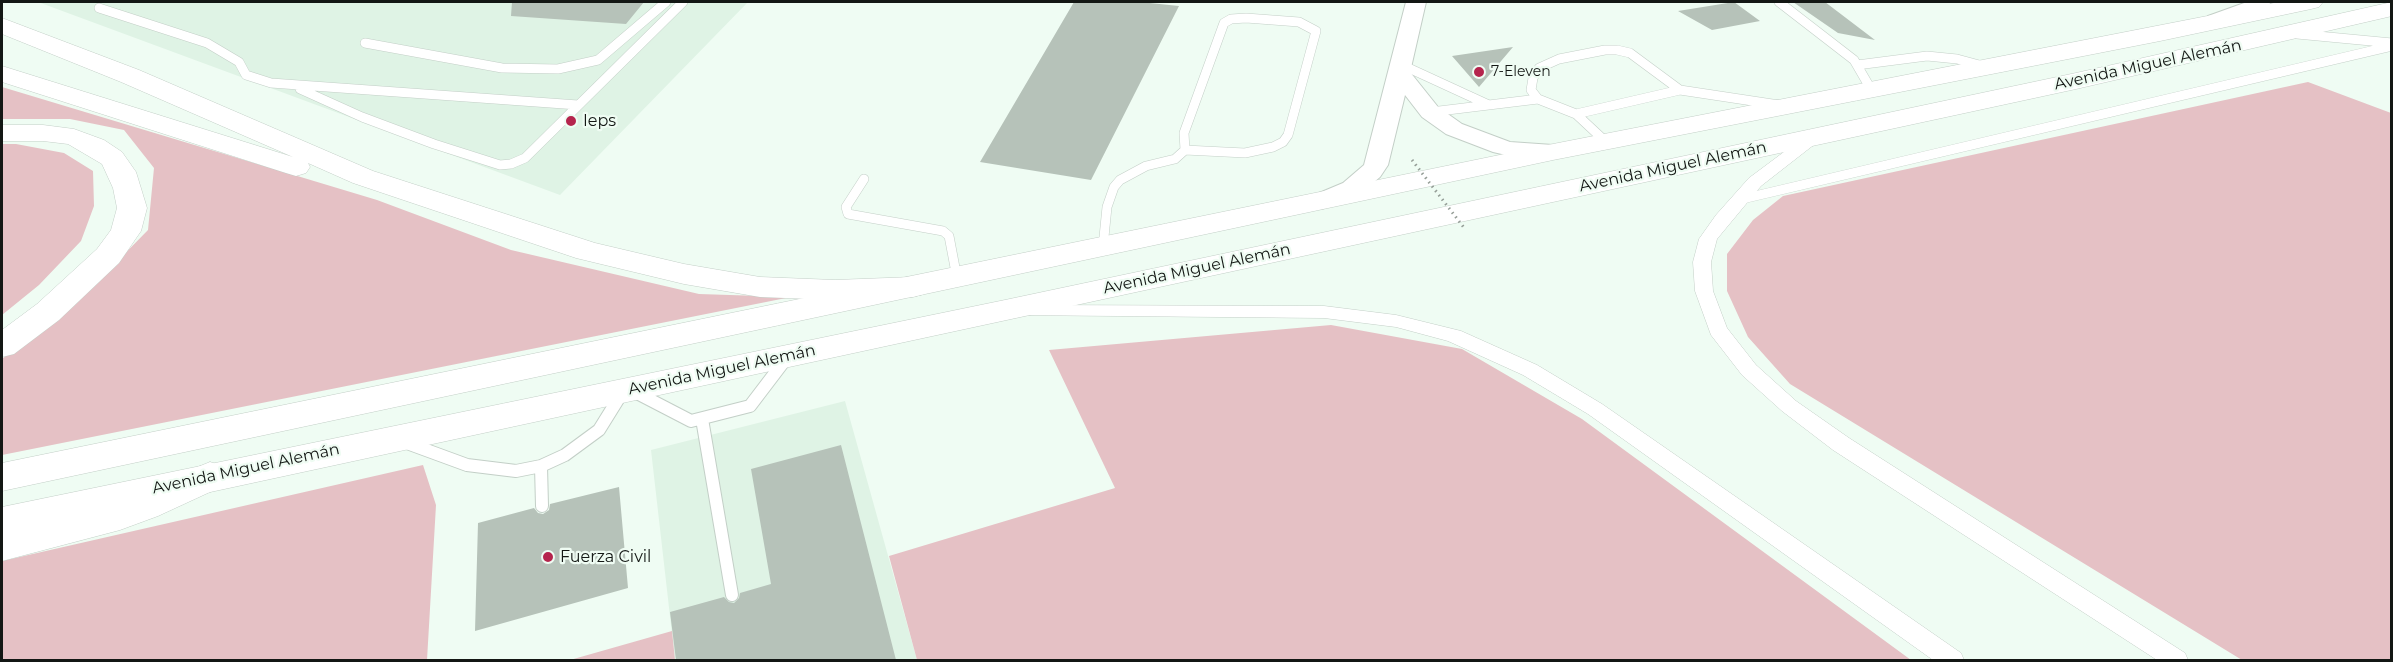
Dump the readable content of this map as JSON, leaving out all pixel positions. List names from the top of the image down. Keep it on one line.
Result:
{"streets":{"highway":["Avenida Miguel Alemán"]},"places":["7-Eleven","Ieps","Fuerza Civil"]}
